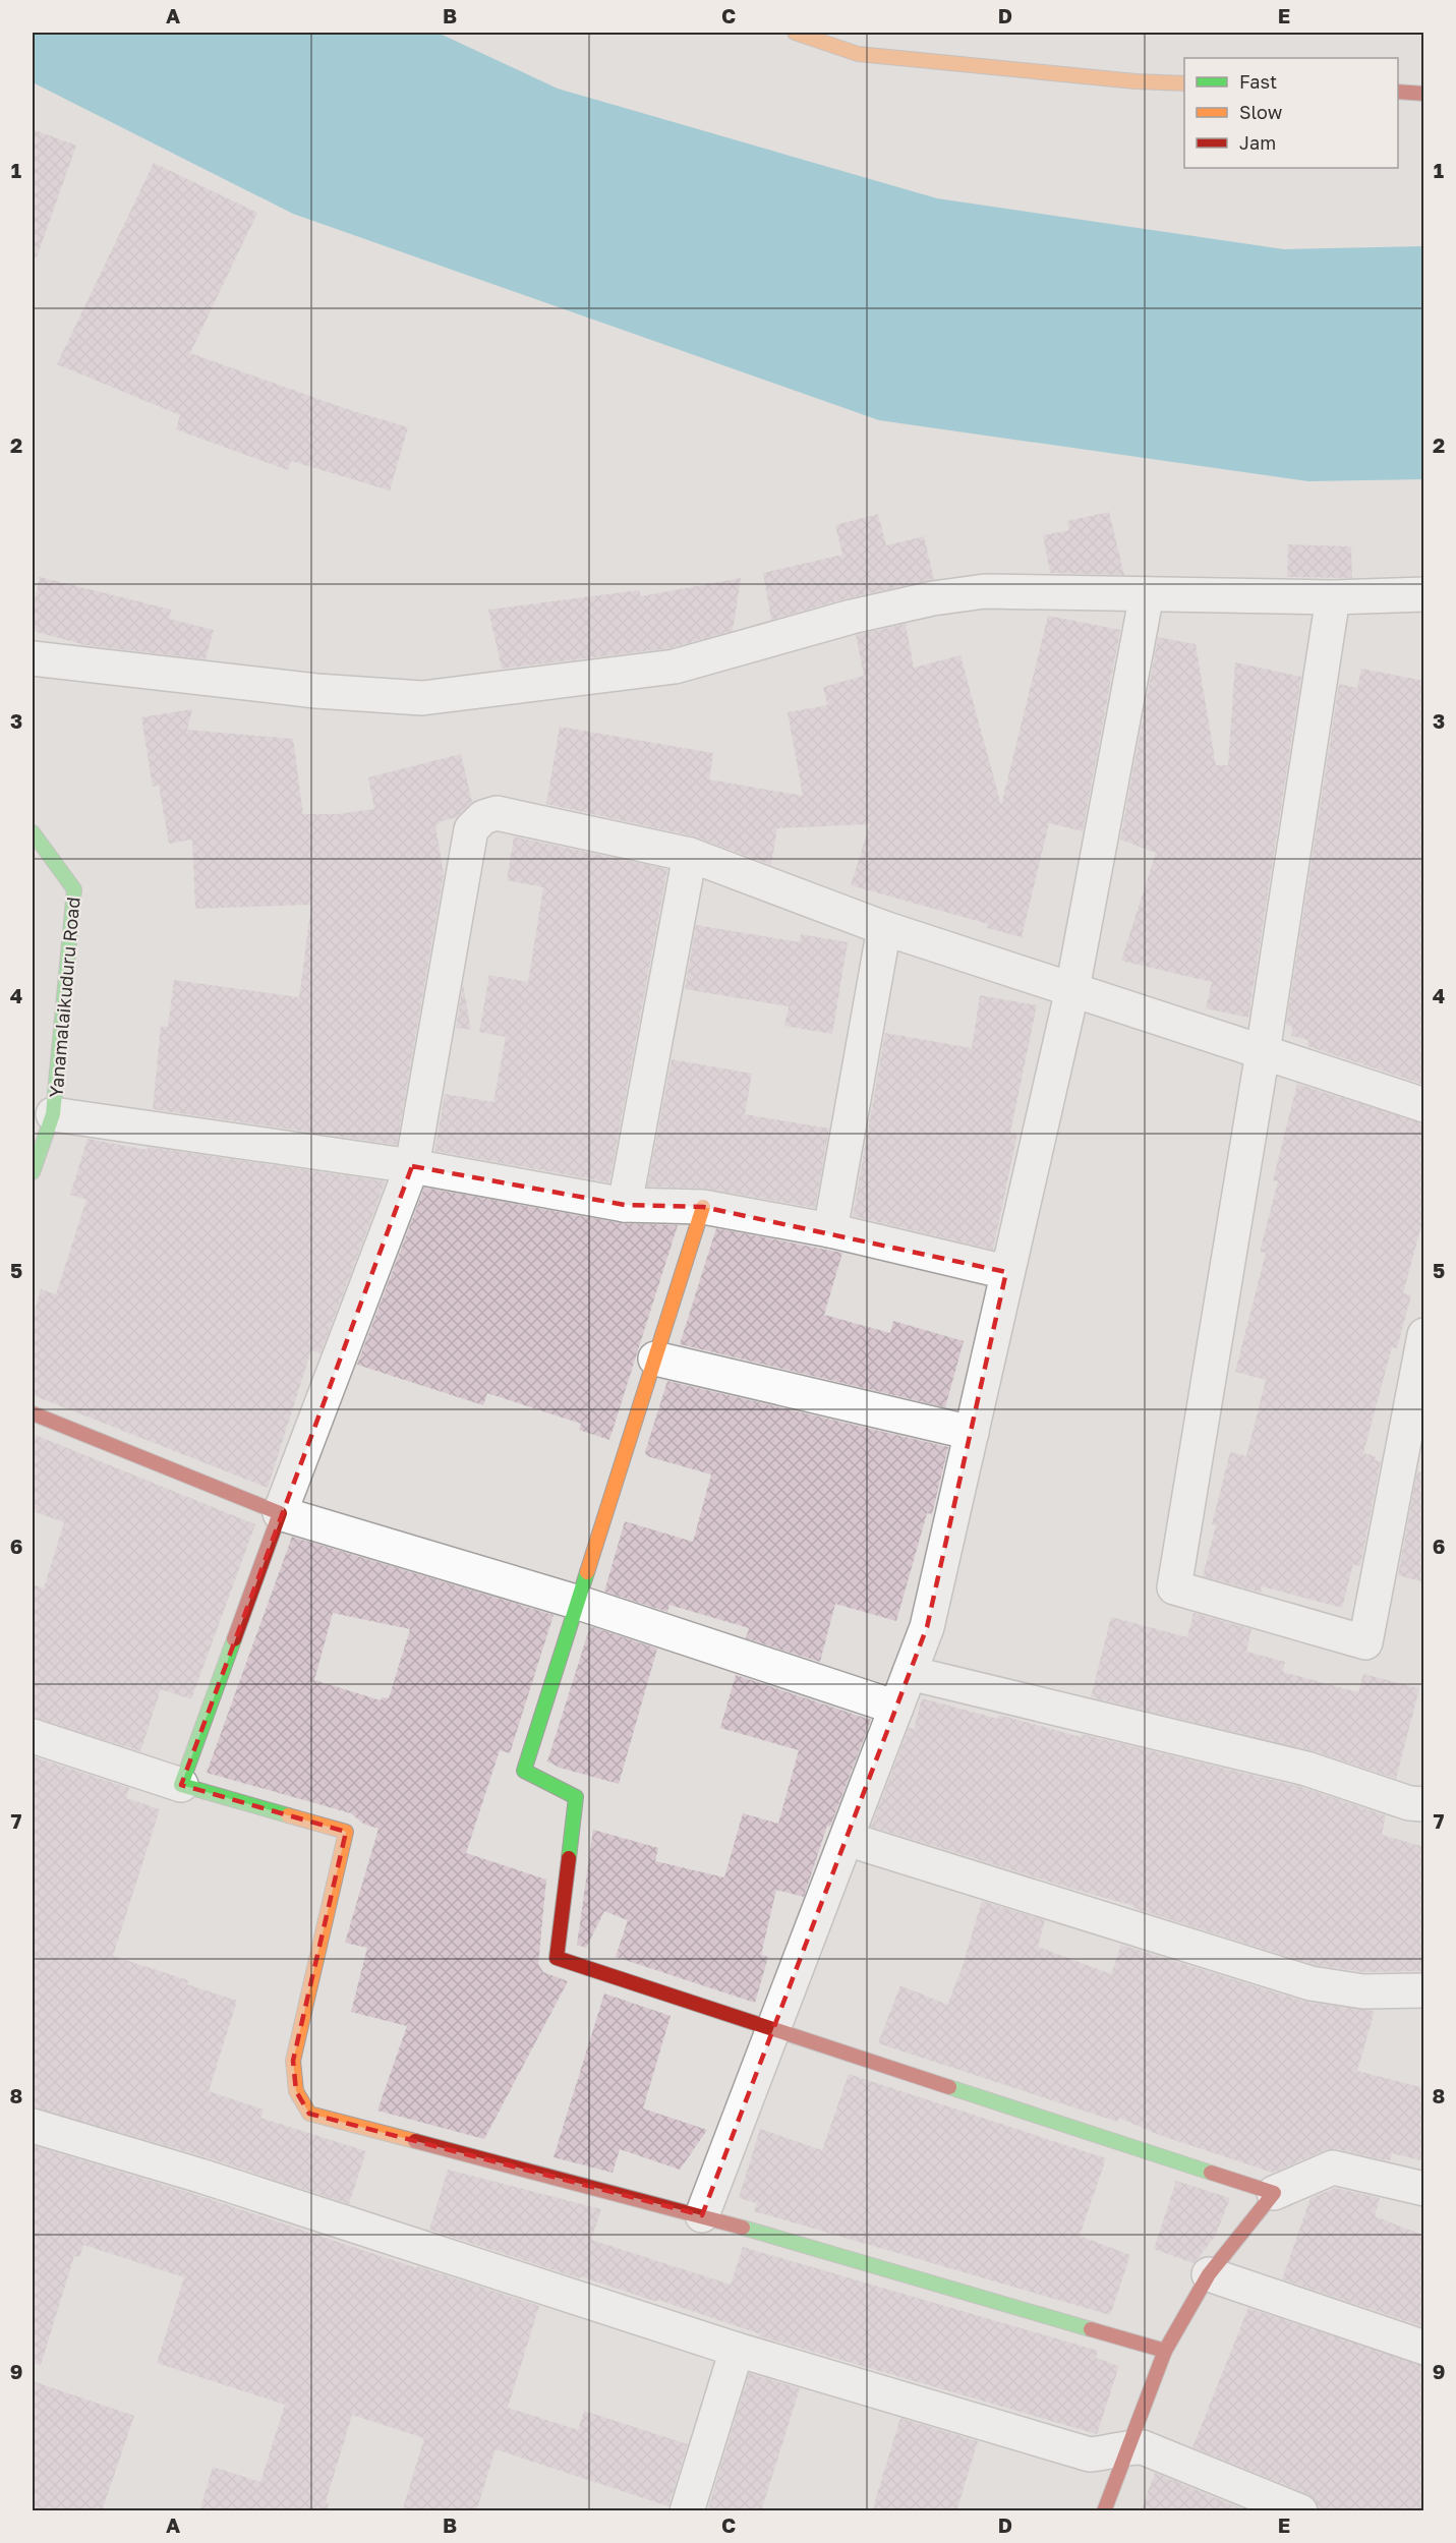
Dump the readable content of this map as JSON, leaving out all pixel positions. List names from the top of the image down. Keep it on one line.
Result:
{"streets":{"street":["Yanamalaikuduru Road"]},"legend":["Fast","Slow","Jam"],"grid":{"columns":["A","B","C","D","E"],"rows":["1","2","3","4","5","6","7","8","9"]}}
